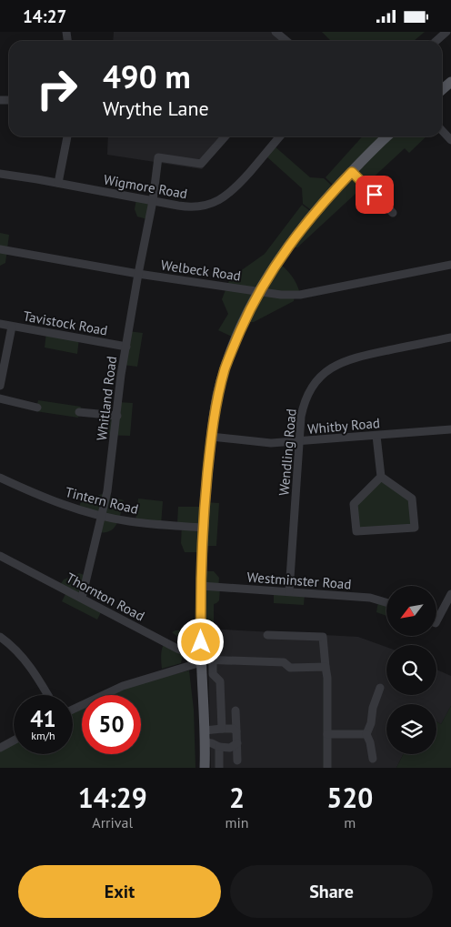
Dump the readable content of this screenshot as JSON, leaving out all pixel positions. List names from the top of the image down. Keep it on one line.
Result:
{"streets":{"street":["Wigmore Road","Welbeck Road","Tavistock Road","Whitland Road","Whitby Road","Wendling Road","Tintern Road","Westminster Road","Thornton Road"]},"crossings":[["Wigmore Road","Whitland Road"],["Welbeck Road","Whitland Road"],["Tavistock Road","Whitland Road"],["Whitland Road","Tintern Road"],["Whitland Road","Thornton Road"],["Whitby Road","Wendling Road"],["Wendling Road","Westminster Road"]],"north":"bottom left","page":{"status":"14:27","turn":["490 m","Wrythe Lane"],"speed":"41 km/h","limit":"50","eta":["14:29","Arrival","2","min","520","m"],"buttons":["Exit","Share"]}}
